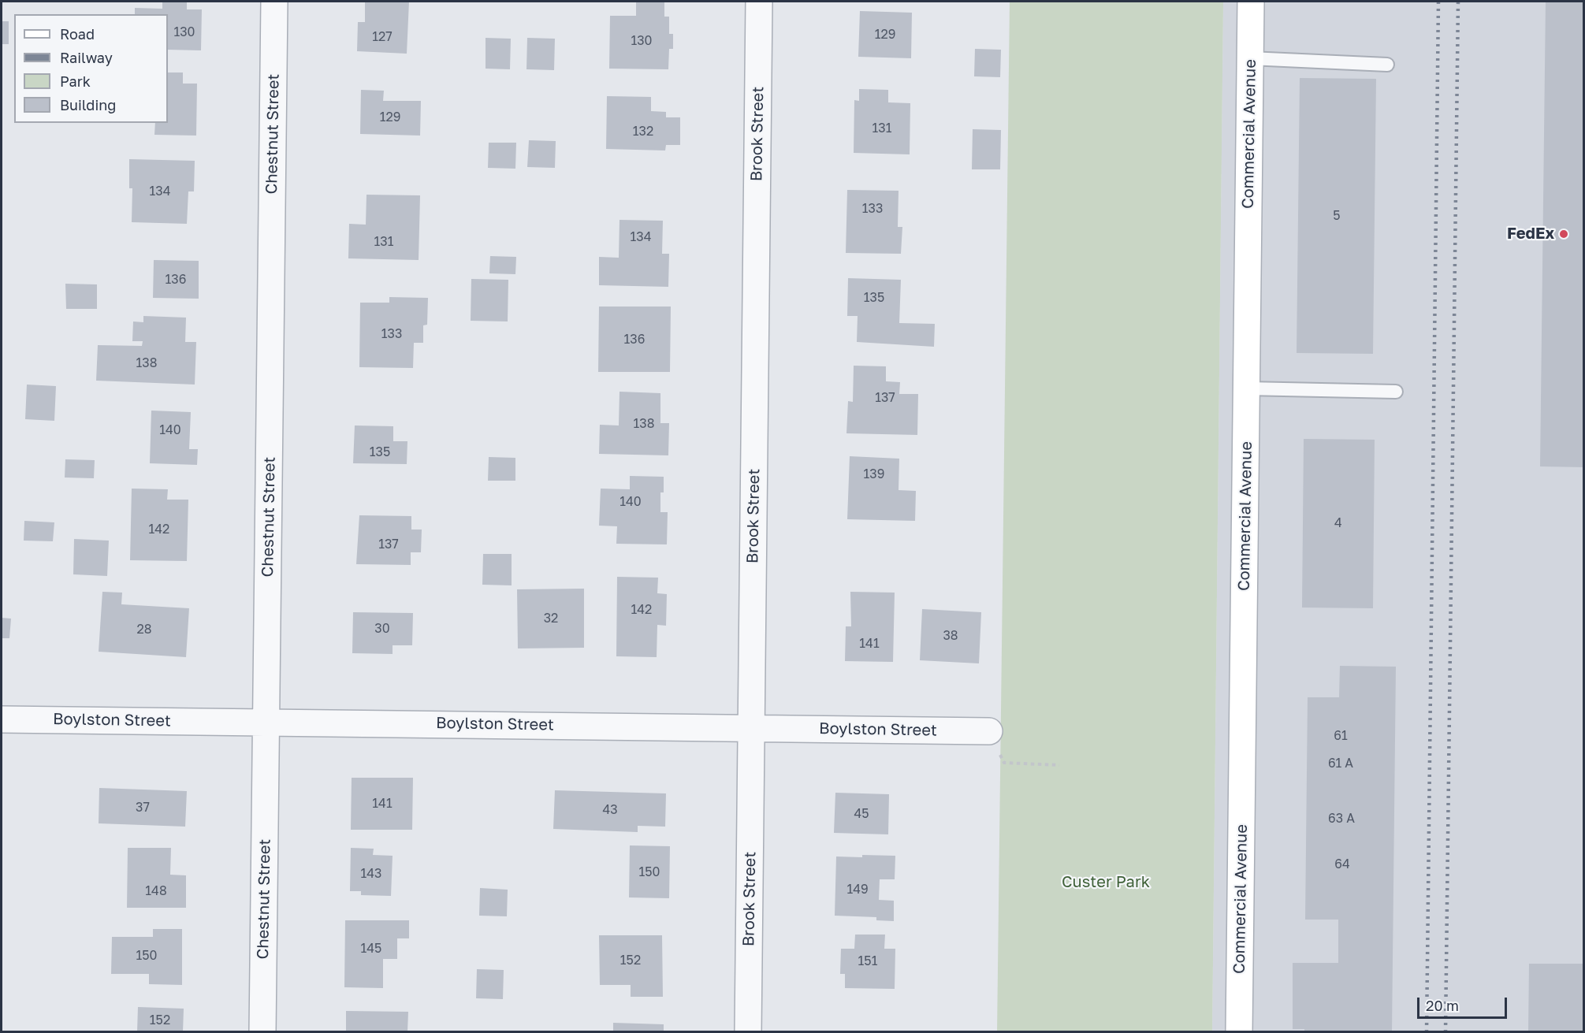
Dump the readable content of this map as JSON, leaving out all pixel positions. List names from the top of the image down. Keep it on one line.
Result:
{"streets":{"street":["Chestnut Street","Brook Street","Commercial Avenue","Boylston Street"]},"crossings":[["Chestnut Street","Boylston Street"],["Brook Street","Boylston Street"]],"parks":["Custer Park"],"places":["FedEx"],"house_numbers":["130","129","127","130","129","131","132","134","133","5","134","131","136","135","133","136","138","137","138","140","135","139","140","4","142","137","142","32","30","28","38","141","61","61 A","141","37","43","45","63 A","64","150","143","149","148","145","150","152","151","152"],"legend":["Road","Railway","Park","Building"],"scale_bar":"20 m"}
